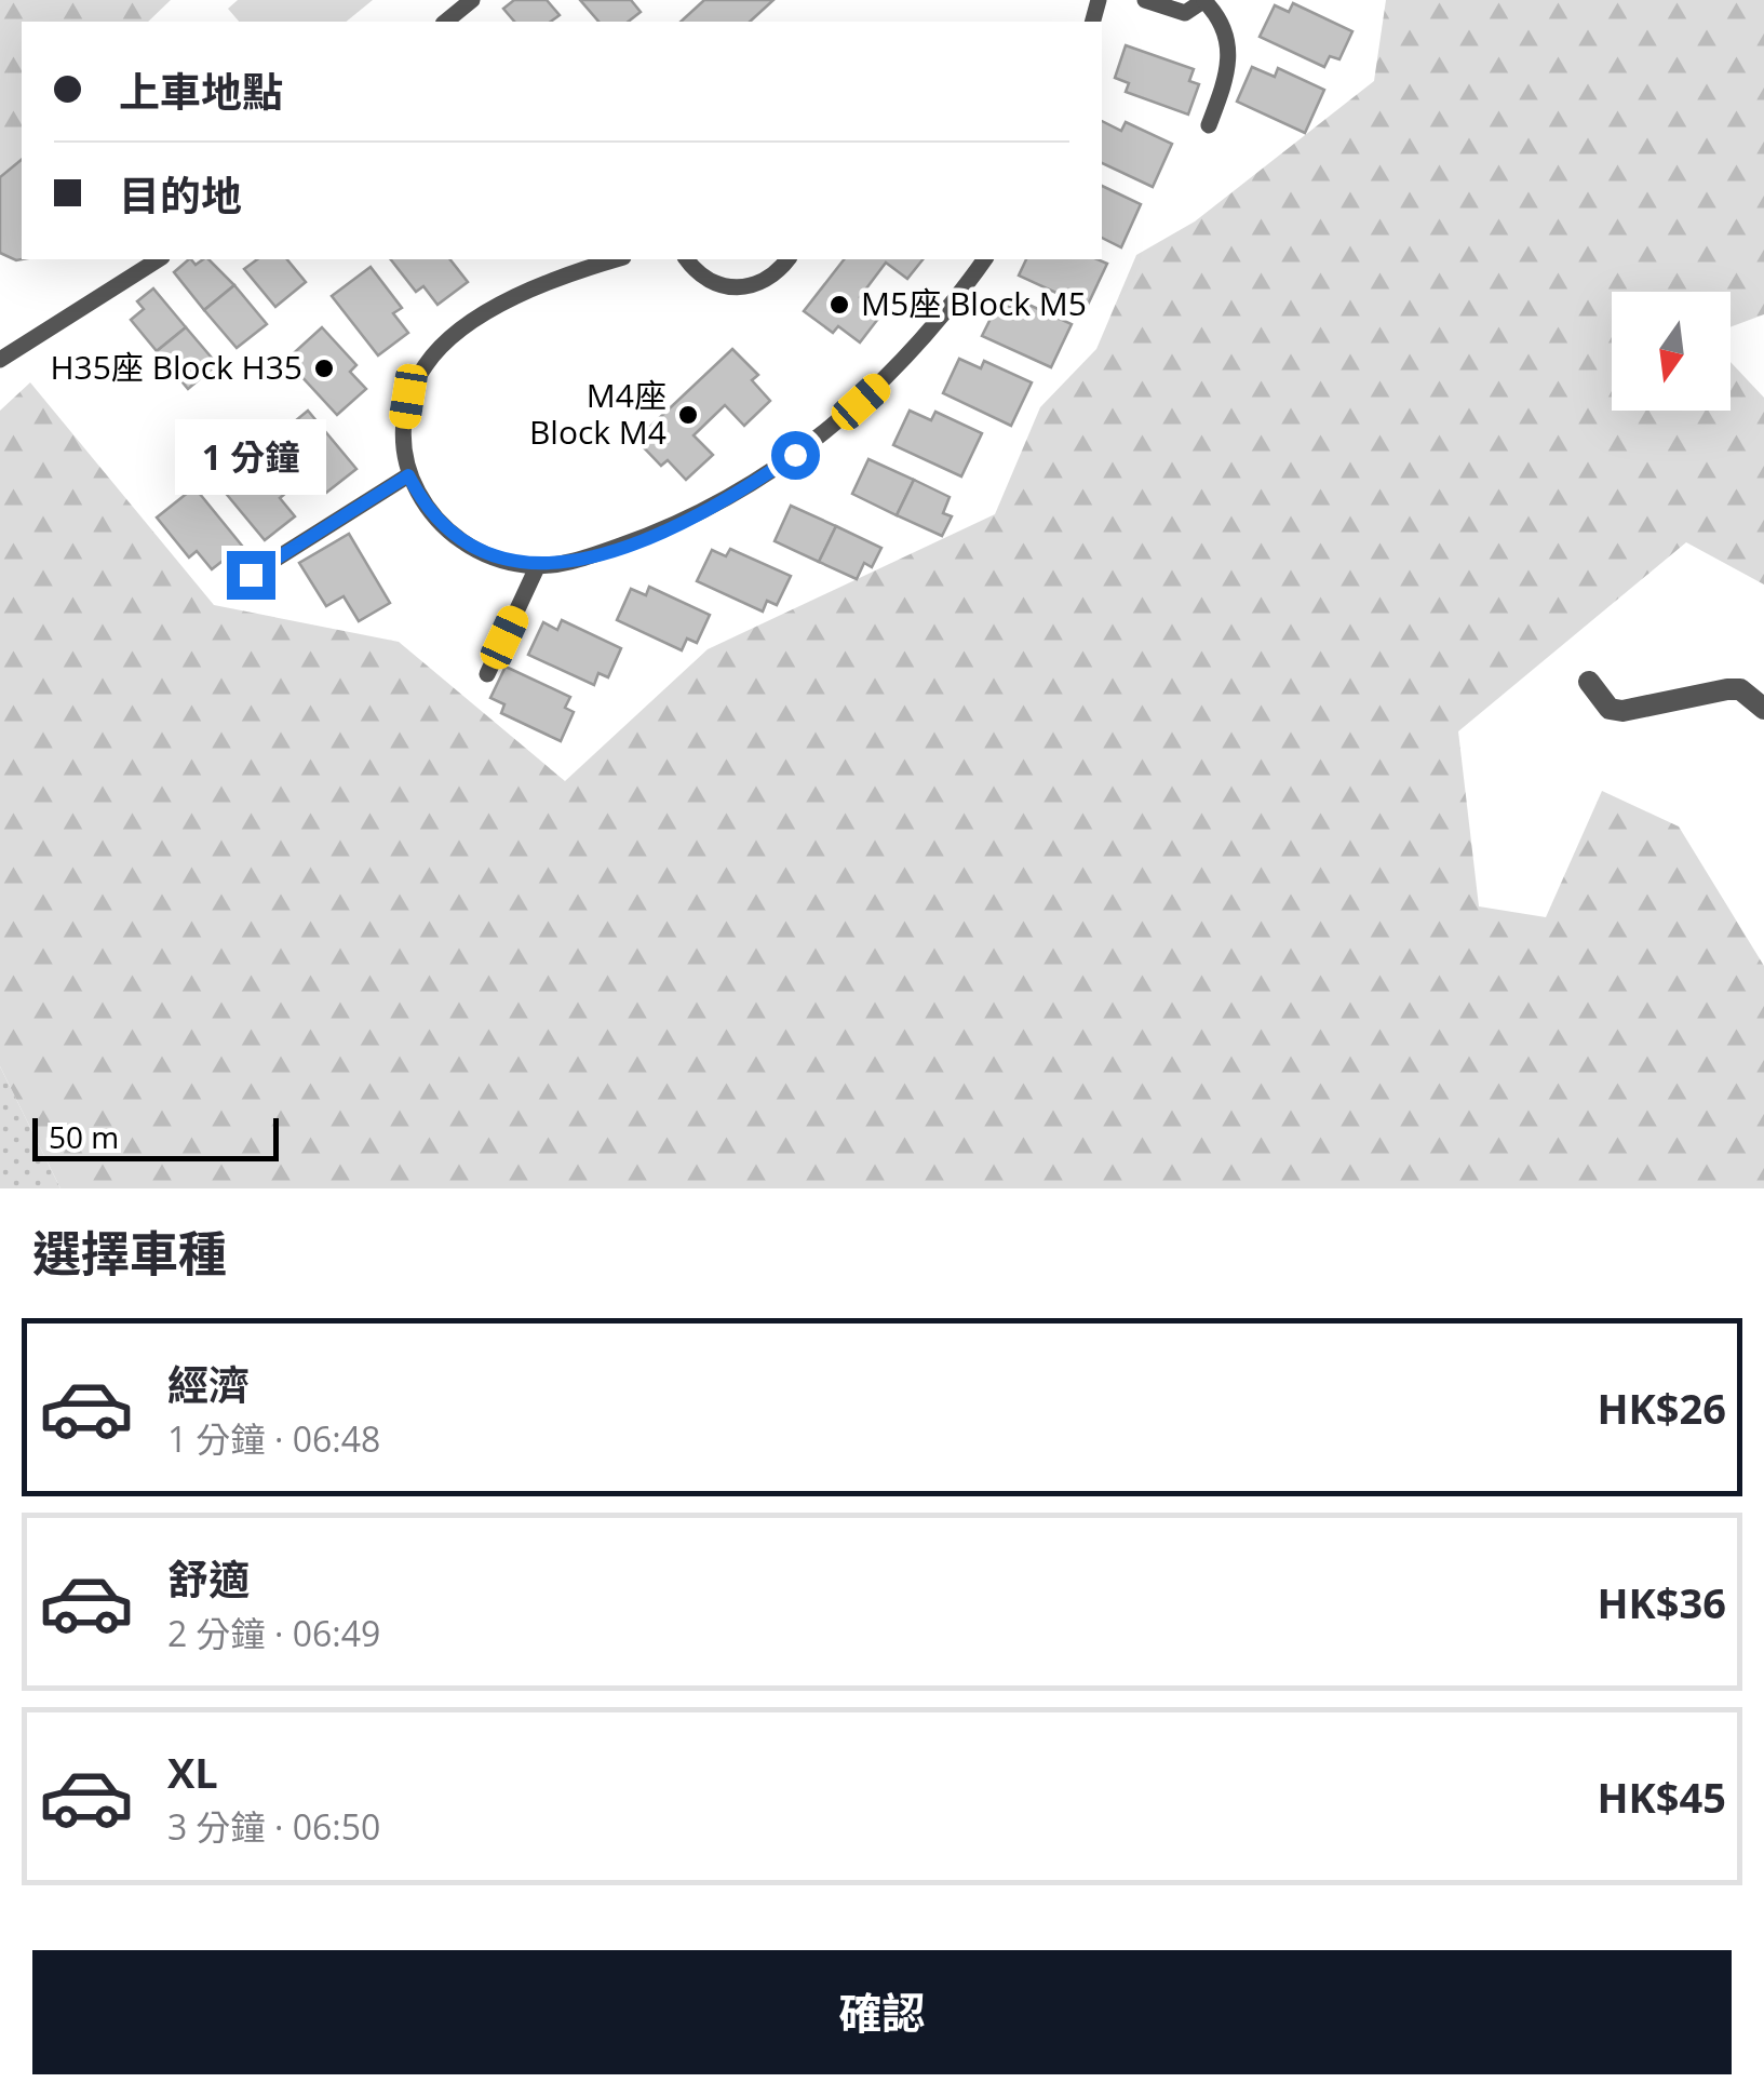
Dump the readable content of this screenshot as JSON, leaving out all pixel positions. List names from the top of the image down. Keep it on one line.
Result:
{"places":["M5座 Block M5","H35座 Block H35","M4座 Block M4"],"scale_bar":"50 m","north":"bottom","page":{"banner":["上車地點","目的地"],"bubble":"1 分鐘","scale":"50 m","heading":"選擇車種","list":[{"name":"經濟","note":"1 分鐘 · 06:48","value":"HK$26"},{"name":"舒適","note":"2 分鐘 · 06:49","value":"HK$36"},{"name":"XL","note":"3 分鐘 · 06:50","value":"HK$45"}],"buttons":"確認"}}
